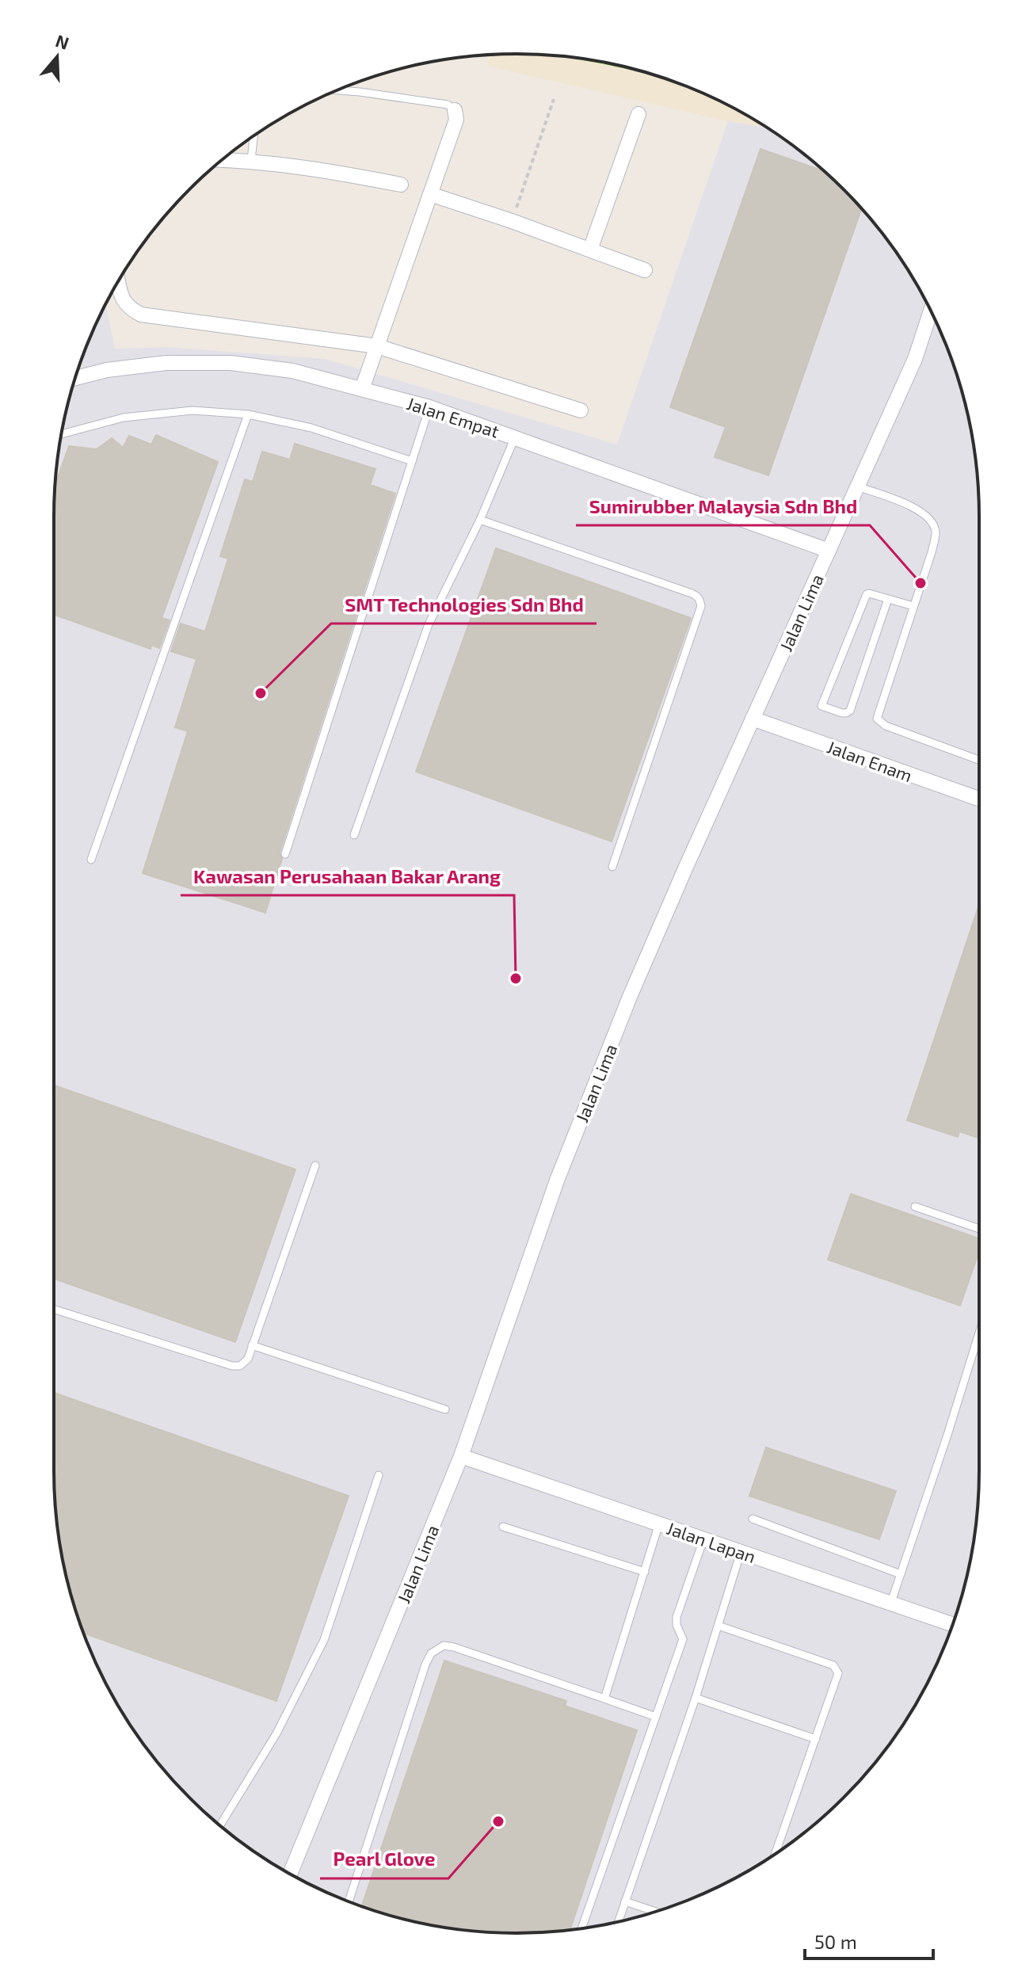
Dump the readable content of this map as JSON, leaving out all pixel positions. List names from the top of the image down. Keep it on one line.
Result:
{"streets":{"street":["Jalan Empat","Jalan Lima","Jalan Enam","Jalan Lapan"]},"crossings":[["Jalan Empat","Jalan Lima"],["Jalan Lima","Jalan Enam"],["Jalan Lima","Jalan Lapan"]],"places":["Sumirubber Malaysia Sdn Bhd","SMT Technologies Sdn Bhd","Kawasan Perusahaan Bakar Arang","Pearl Glove"],"scale_bar":"50 m","north":"top"}
